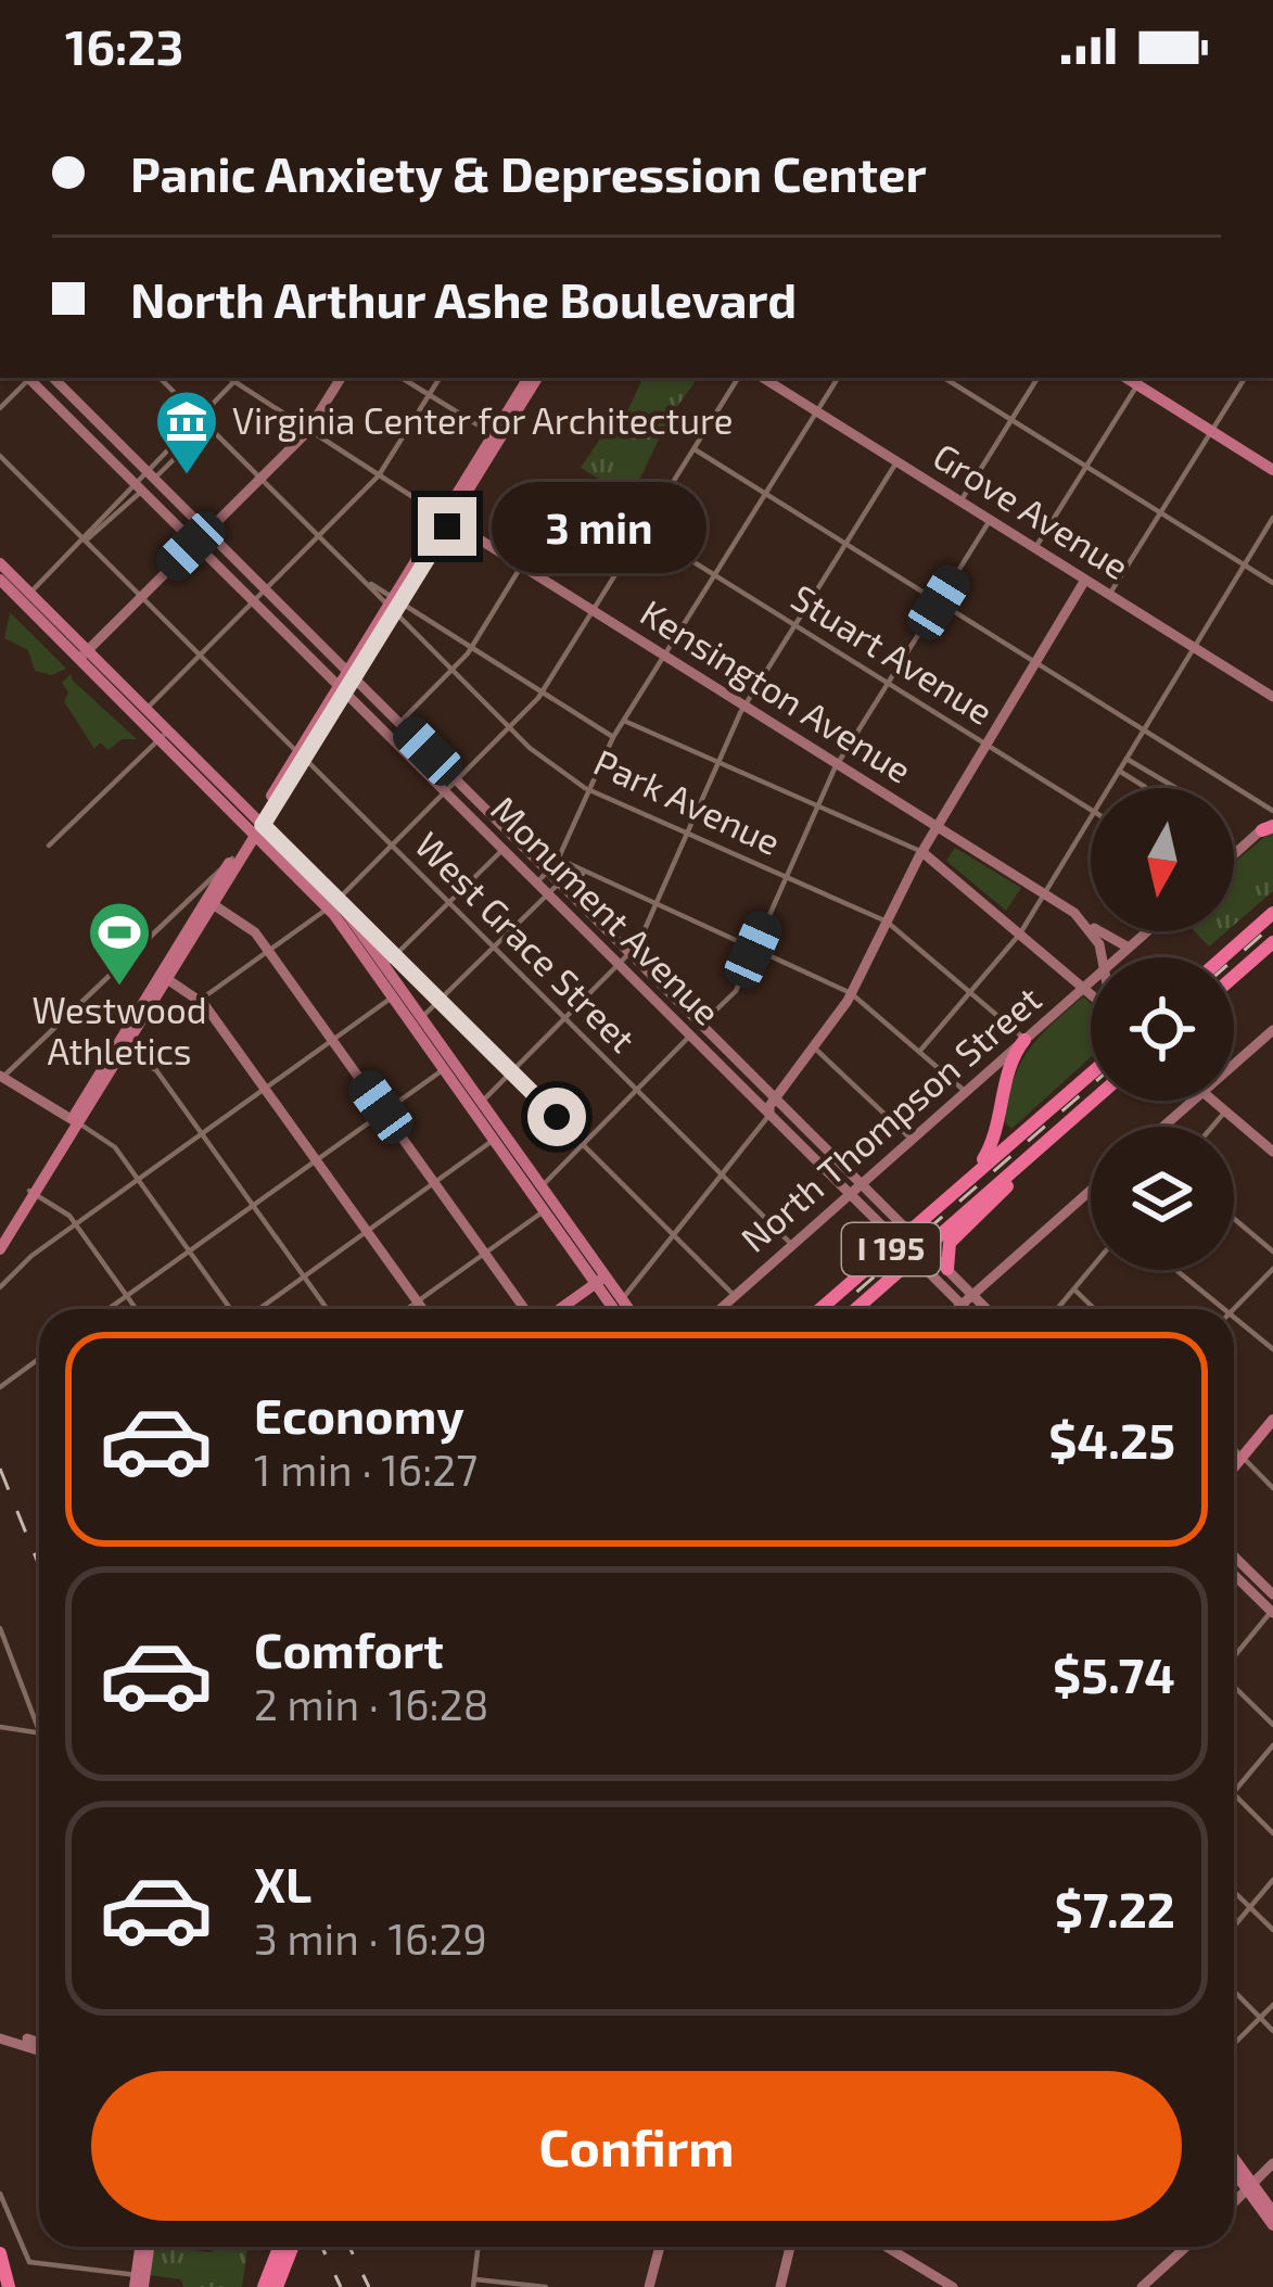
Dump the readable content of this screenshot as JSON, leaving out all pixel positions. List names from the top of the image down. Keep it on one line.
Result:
{"streets":{"highway":["I 195"],"street":["Grove Avenue","Stuart Avenue","Kensington Avenue","Park Avenue","Monument Avenue","West Grace Street","North Thompson Street"]},"crossings":[["Kensington Avenue","North Thompson Street"],["Park Avenue","North Thompson Street"],["Monument Avenue","North Thompson Street"],["West Grace Street","North Thompson Street"]],"places":{"museum":["Virginia Center for Architecture"],"sports":["Westwood Athletics"]},"north":"bottom","page":{"status":"16:23","banner":["Panic Anxiety & Depression Center","North Arthur Ashe Boulevard"],"bubble":"3 min","list":[{"name":"Economy","note":"1 min · 16:27","value":"$4.25"},{"name":"Comfort","note":"2 min · 16:28","value":"$5.74"},{"name":"XL","note":"3 min · 16:29","value":"$7.22"}],"buttons":"Confirm"}}
